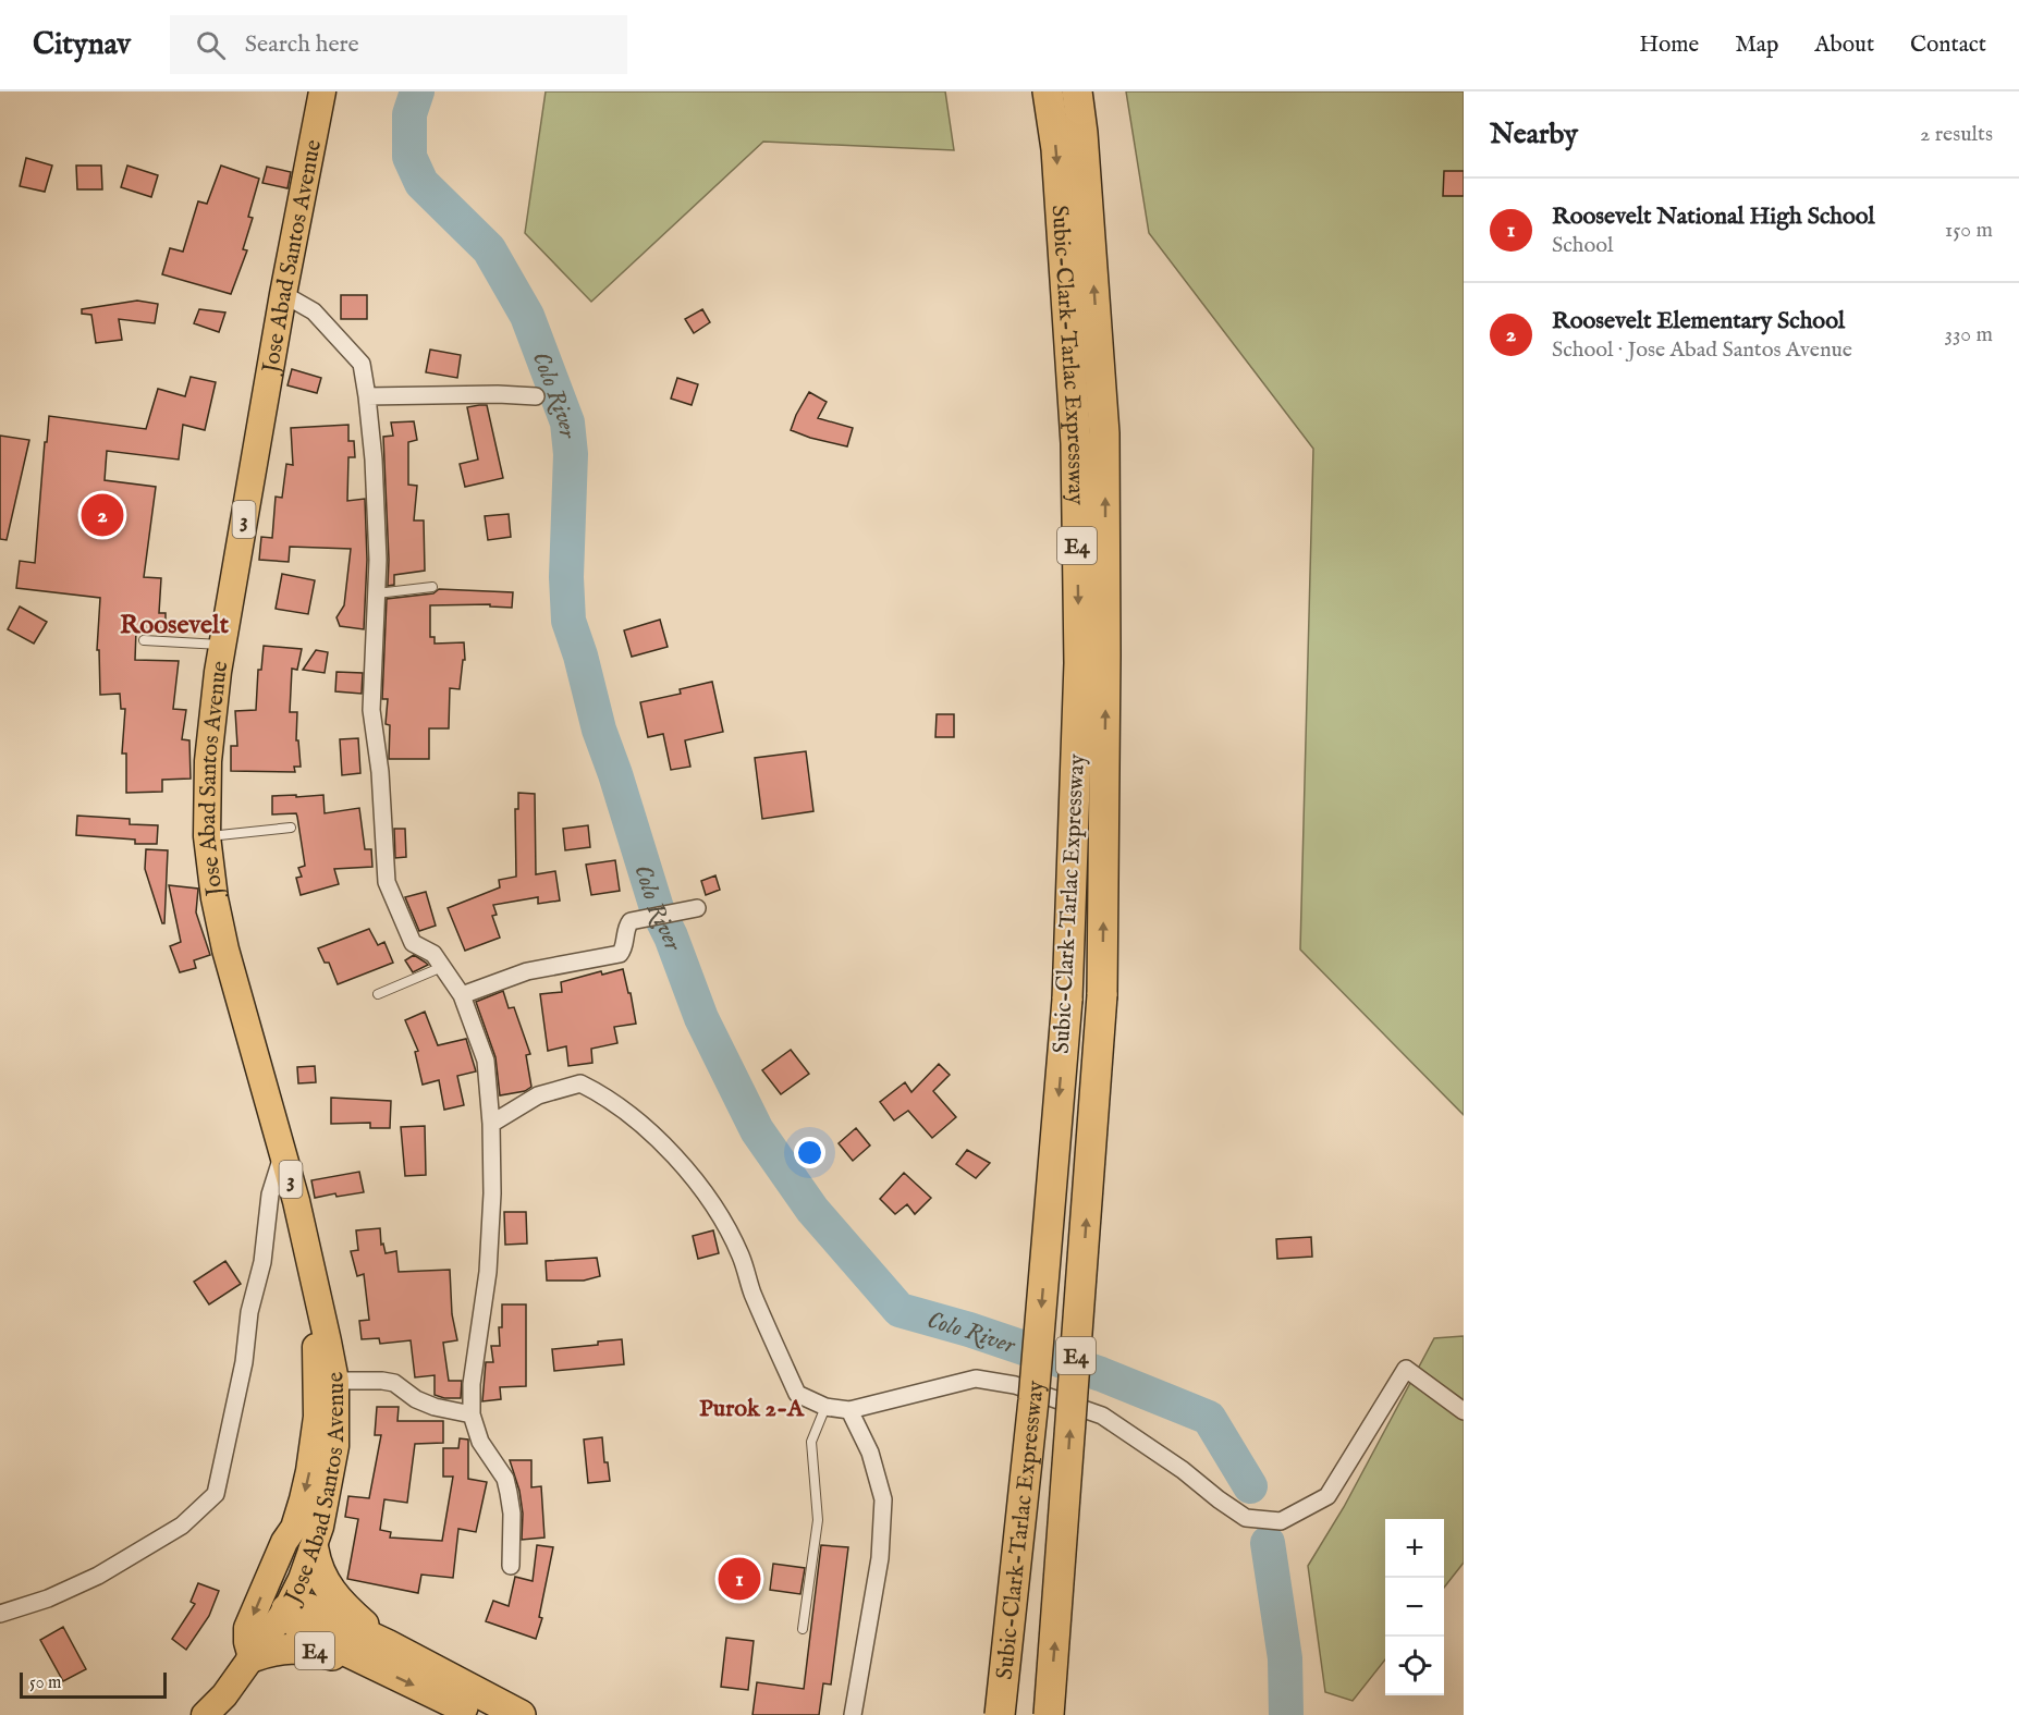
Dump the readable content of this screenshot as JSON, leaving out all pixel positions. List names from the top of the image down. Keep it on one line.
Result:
{"streets":{"highway":["Jose Abad Santos Avenue","Subic-Clark-Tarlac Expressway","3","E4"]},"crossings":[["Jose Abad Santos Avenue","E4"]],"districts":["Roosevelt","Purok 2-A"],"water":["Colo River"],"scale_bar":"50 m","page":{"header":"Citynav","search":"Search here","nav":["Home","Map","About","Contact"],"heading":["Nearby","2 results"],"list":[{"mark":"1","name":"Roosevelt National High School","note":"School","value":"150 m"},{"mark":"2","name":"Roosevelt Elementary School","note":"School · Jose Abad Santos Avenue","value":"330 m"}],"pins":["2","1"],"map_buttons":["+","−"],"scale":"50 m"}}
